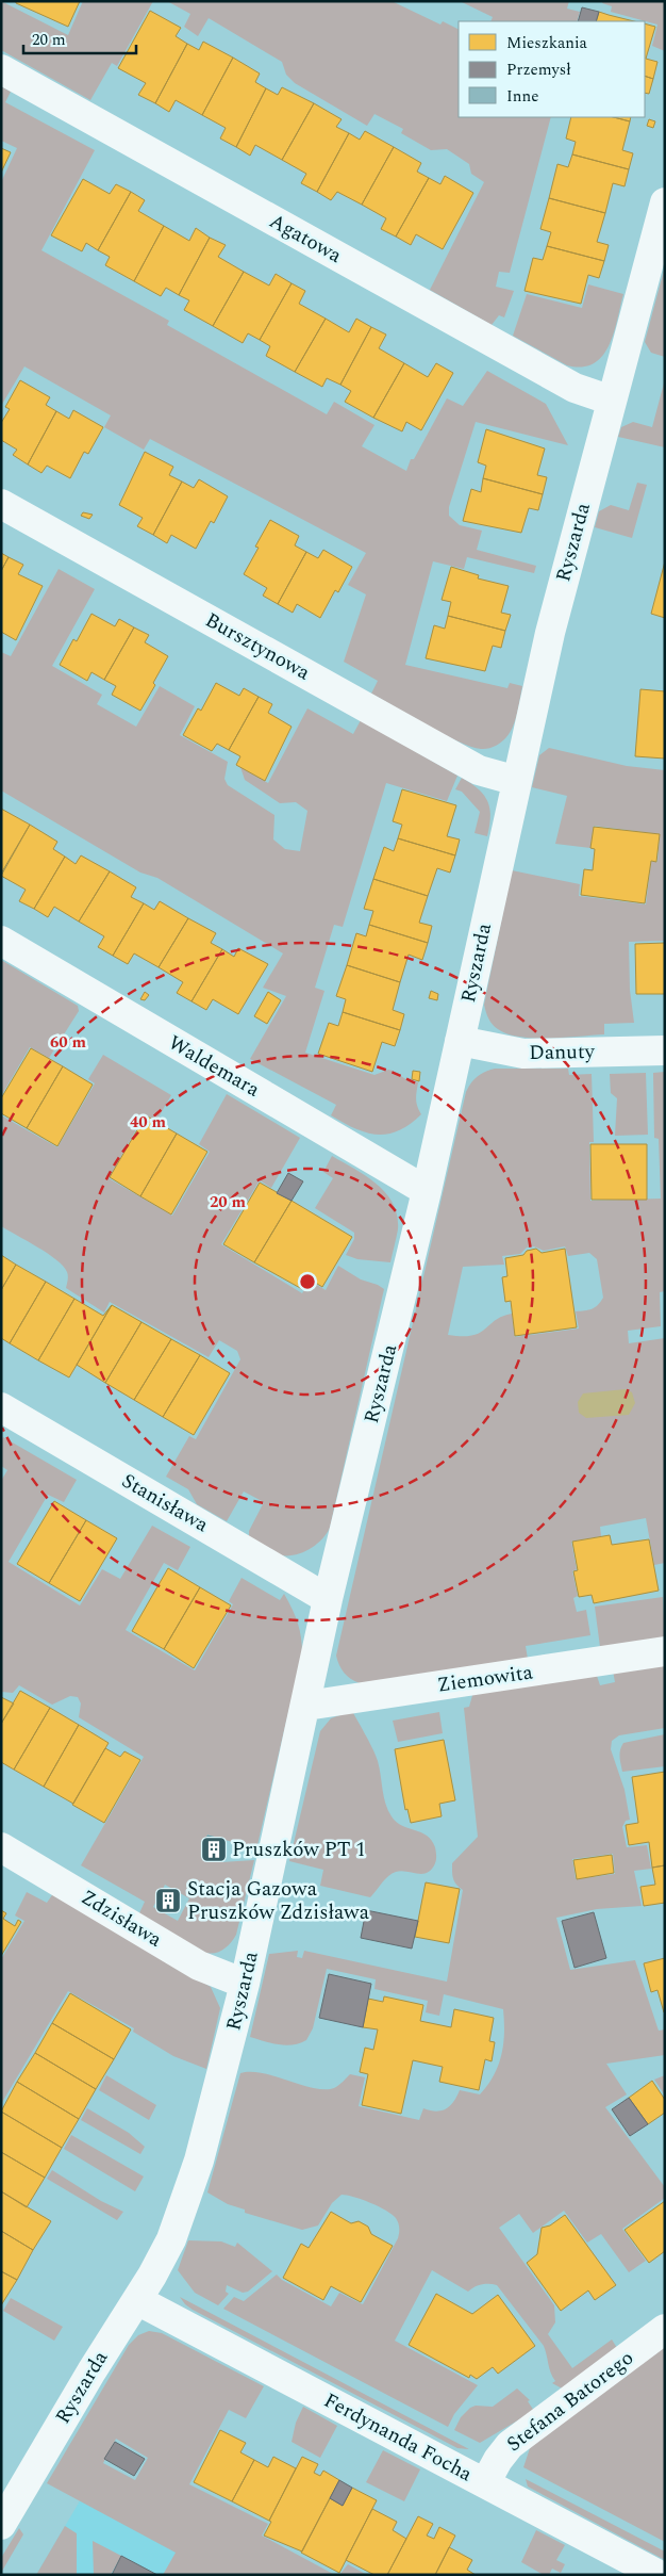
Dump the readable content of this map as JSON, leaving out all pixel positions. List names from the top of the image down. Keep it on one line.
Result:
{"streets":{"street":["Agatowa","Ryszarda","Bursztynowa","Danuty","Waldemara","Stanisława","Ziemowita","Zdzisława","Stefana Batorego","Ferdynanda Focha"]},"crossings":[["Agatowa","Ryszarda"],["Ryszarda","Bursztynowa"],["Ryszarda","Danuty"],["Ryszarda","Waldemara"],["Ryszarda","Stanisława"],["Ryszarda","Ziemowita"],["Ryszarda","Zdzisława"],["Ryszarda","Ferdynanda Focha"],["Stefana Batorego","Ferdynanda Focha"]],"places":{"building":["Pruszków PT 1","Stacja Gazowa Pruszków Zdzisława"]},"legend":["Mieszkania","Przemysł","Inne"],"scale_bar":"20 m","rings":["60 m","40 m","20 m"]}
